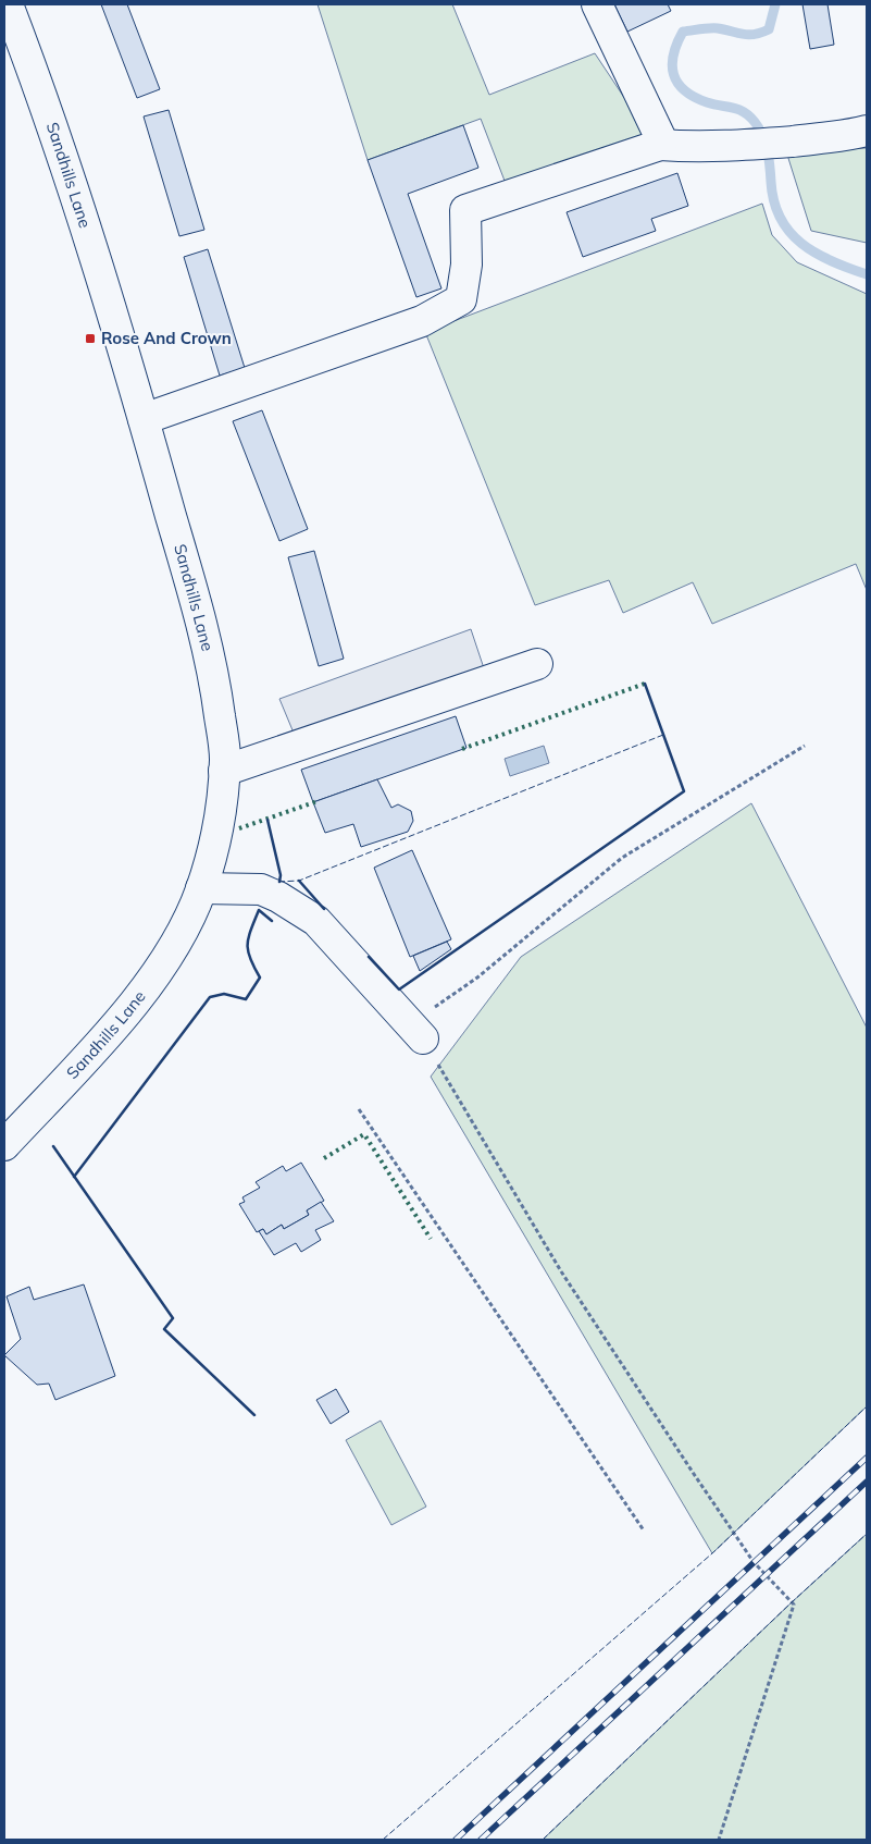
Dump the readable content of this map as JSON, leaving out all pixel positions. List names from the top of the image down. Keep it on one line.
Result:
{"streets":{"main road":["Sandhills Lane"]},"places":{"transit":["Rose And Crown"]}}
